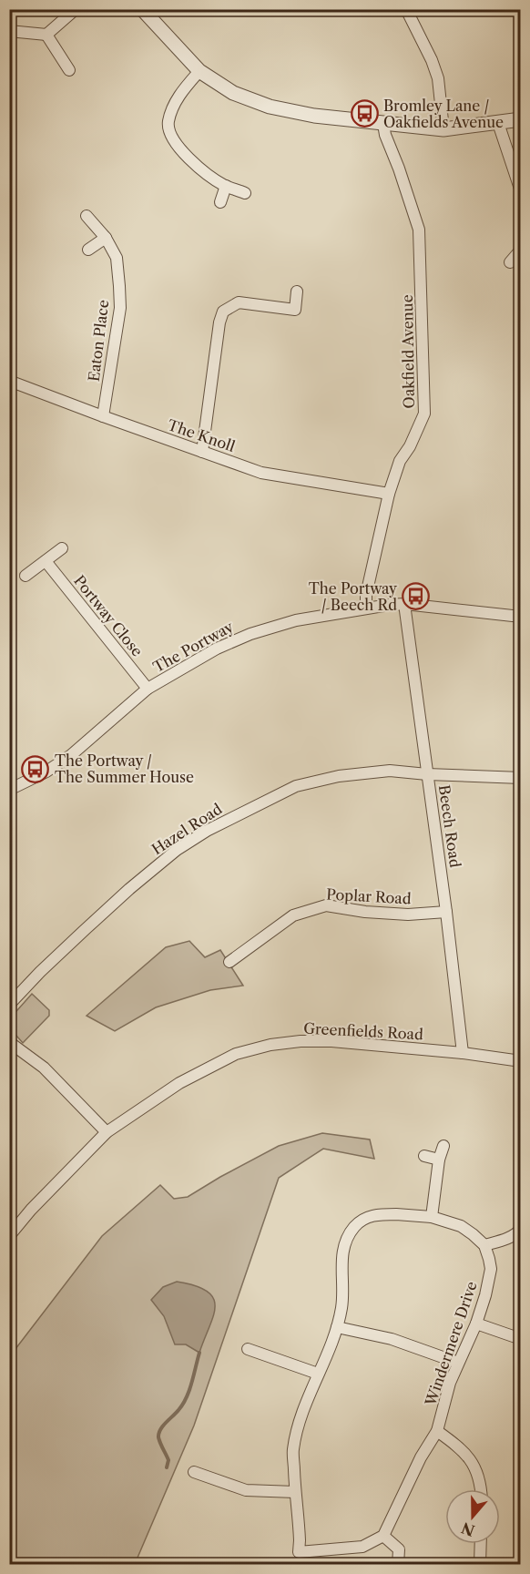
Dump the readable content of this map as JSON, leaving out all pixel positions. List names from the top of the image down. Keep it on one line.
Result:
{"streets":{"street":["Eaton Place","Oakfield Avenue","The Knoll","Portway Close","The Portway","Beech Road","Hazel Road","Poplar Road","Greenfields Road","Windermere Drive"]},"crossings":[["Eaton Place","The Knoll"],["Oakfield Avenue","The Knoll"],["Oakfield Avenue","The Portway"],["Portway Close","The Portway"],["The Portway","Beech Road"],["Beech Road","Hazel Road"],["Beech Road","Poplar Road"],["Beech Road","Greenfields Road"]],"places":{"bus stop":["Bromley Lane / Oakfields Avenue","The Portway / Beech Rd","The Portway / The Summer House"]},"north":"bottom"}
